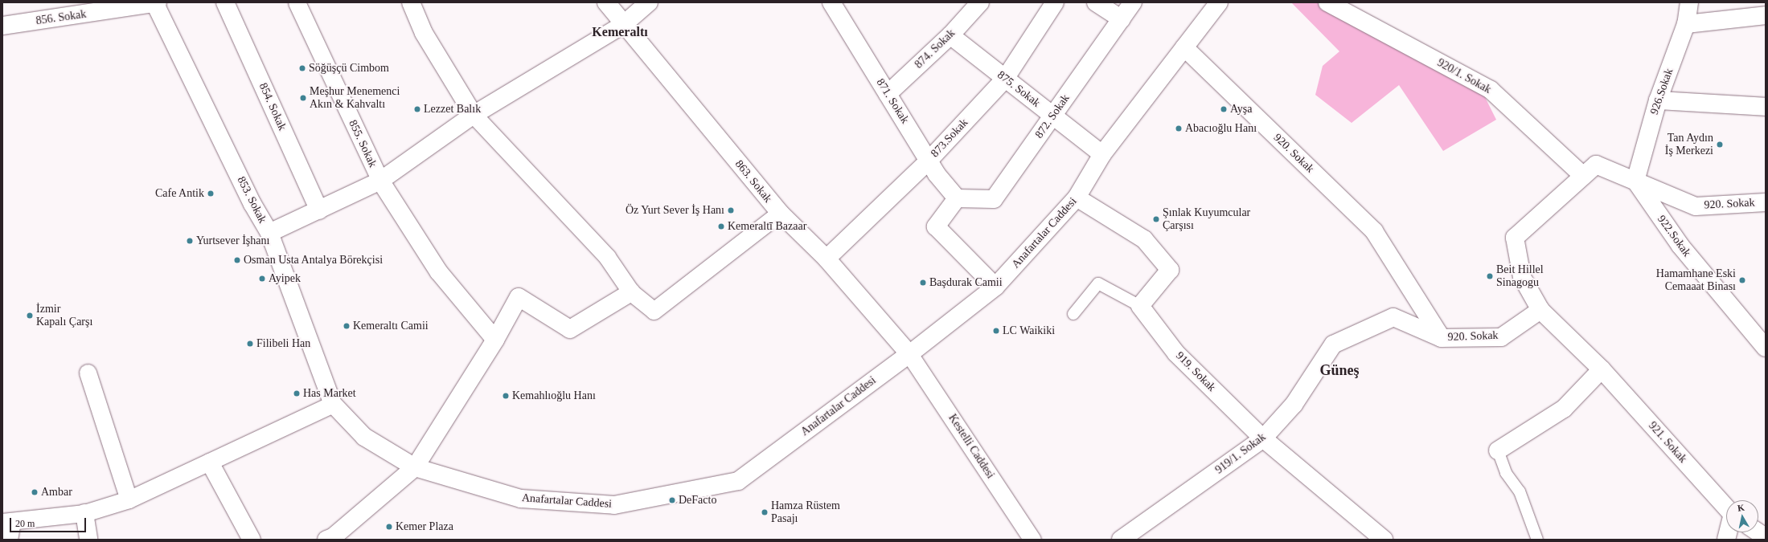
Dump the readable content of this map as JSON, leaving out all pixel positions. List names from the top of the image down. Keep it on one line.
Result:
{"streets":{"street":["856. Sokak","874. Sokak","920/1. Sokak","875. Sokak","926.Sokak","871. Sokak","854. Sokak","872. Sokak","873.Sokak","855. Sokak","920. Sokak","863. Sokak","853. Sokak","Anafartalar Caddesi","922.Sokak","919. Sokak","921. Sokak","Kestelli Caddesi","919/1. Sokak"]},"crossings":[["856. Sokak","853. Sokak"],["874. Sokak","875. Sokak"],["874. Sokak","871. Sokak"],["920/1. Sokak","920. Sokak"],["875. Sokak","872. Sokak"],["875. Sokak","873.Sokak"],["875. Sokak","Anafartalar Caddesi"],["926.Sokak","920. Sokak"],["926.Sokak","922.Sokak"],["871. Sokak","872. Sokak"],["871. Sokak","873.Sokak"],["873.Sokak","863. Sokak"],["920. Sokak","Anafartalar Caddesi"],["920. Sokak","922.Sokak"],["920. Sokak","921. Sokak"],["920. Sokak","919/1. Sokak"],["863. Sokak","Anafartalar Caddesi"],["863. Sokak","Kestelli Caddesi"],["853. Sokak","Anafartalar Caddesi"],["Anafartalar Caddesi","Kestelli Caddesi"],["919. Sokak","919/1. Sokak"]],"districts":["Kemeraltı","Güneş"],"places":["Söğüşçü Cimbom","Meşhur Menemenci Akın & Kahvaltı","Lezzet Balık","Ayşa","Abacıoğlu Hanı","Tan Aydın İş Merkezi","Cafe Antik","Öz Yurt Sever İş Hanı","Şınlak Kuyumcular Çarşısı","Kemeraltī Bazaar","Yurtsever İşhanı","Osman Usta Antalya Börekçisi","Beit Hillel Sinagogu","Ayipek","Hamamhane Eski Cemaaat Binası","Başdurak Camii","İzmir Kapalı Çarşı","Kemeraltı Camii","LC Waikiki","Filibeli Han","Has Market","Kemahlıoğlu Hanı","Ambar","DeFacto","Hamza Rüstem Pasajı","Kemer Plaza"],"scale_bar":"20 m","north":"top"}
